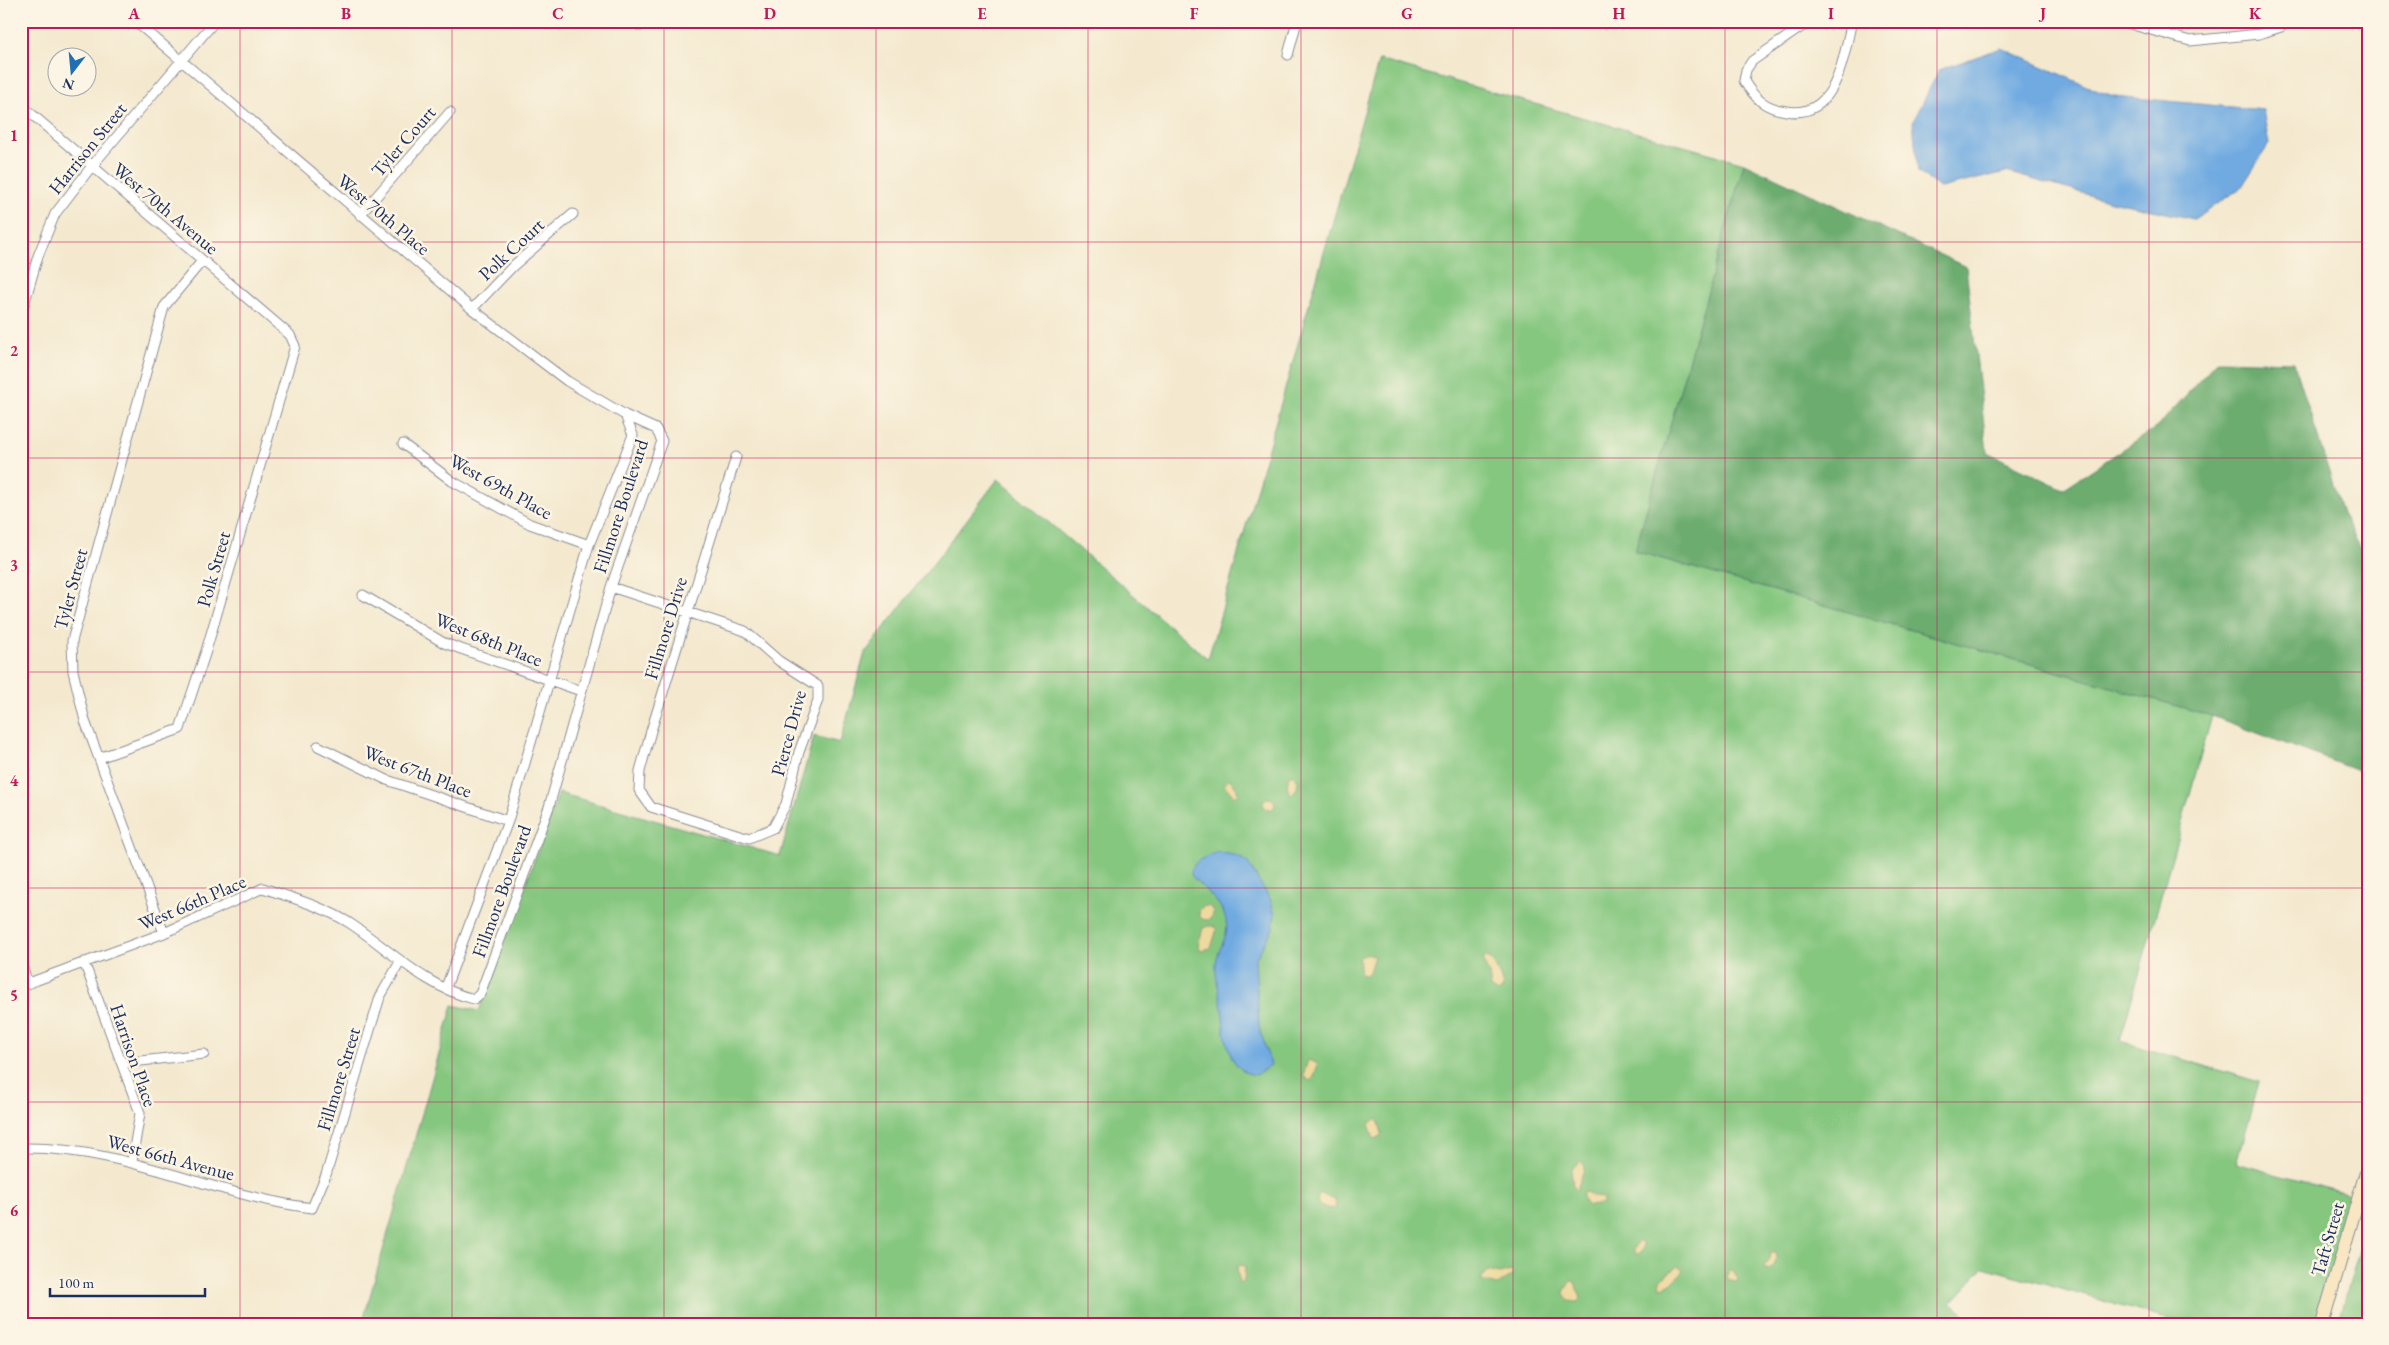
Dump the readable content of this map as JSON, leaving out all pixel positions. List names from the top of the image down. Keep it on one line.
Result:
{"streets":{"main road":["Taft Street"],"street":["Tyler Court","Harrison Street","West 70th Avenue","West 70th Place","Polk Court","West 69th Place","Fillmore Boulevard","Polk Street","Tyler Street","Fillmore Drive","West 68th Place","Pierce Drive","West 67th Place","West 66th Place","Harrison Place","Fillmore Street","West 66th Avenue"]},"crossings":[["Tyler Court","West 70th Place"],["Harrison Street","West 70th Avenue"],["Harrison Street","West 70th Place"],["West 70th Avenue","Polk Street"],["West 70th Avenue","Tyler Street"],["West 70th Place","Polk Court"],["West 70th Place","Fillmore Boulevard"],["West 69th Place","Fillmore Boulevard"],["Fillmore Boulevard","West 68th Place"],["Fillmore Boulevard","Pierce Drive"],["Fillmore Boulevard","West 67th Place"],["Fillmore Boulevard","West 66th Place"],["Polk Street","Tyler Street"],["Tyler Street","West 66th Place"],["Fillmore Drive","Pierce Drive"],["West 66th Place","Harrison Place"],["West 66th Place","Fillmore Street"],["Harrison Place","West 66th Avenue"],["Fillmore Street","West 66th Avenue"]],"scale_bar":"100 m","north":"bottom","grid":{"columns":["A","B","C","D","E","F","G","H","I","J","K"],"rows":["1","2","3","4","5","6"]}}
